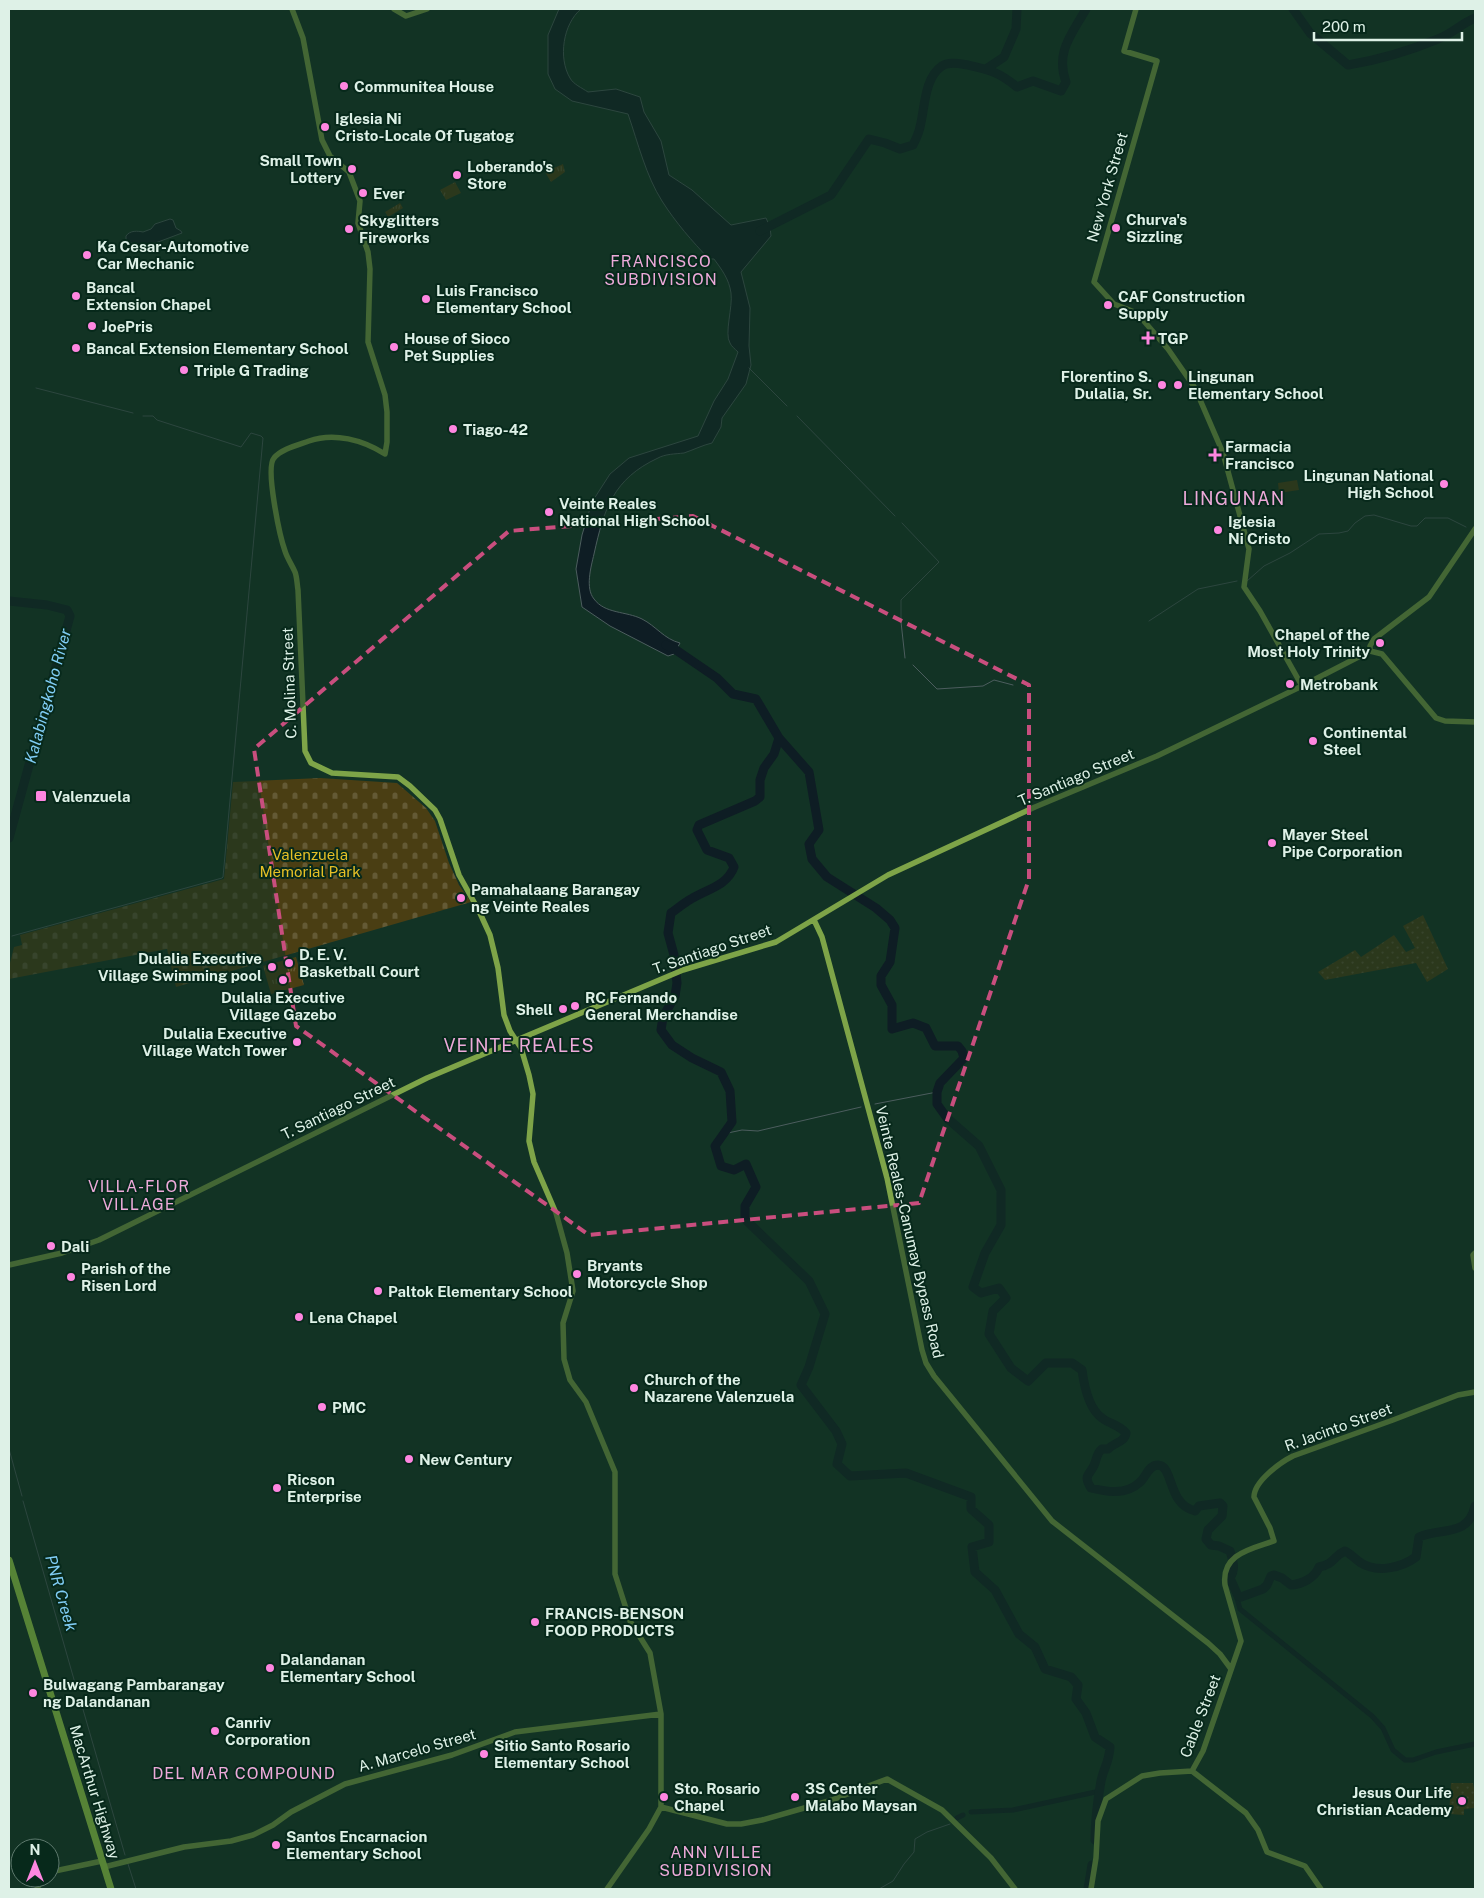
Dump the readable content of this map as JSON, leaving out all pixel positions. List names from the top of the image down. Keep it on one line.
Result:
{"streets":{"highway":["MacArthur Highway"],"street":["New York Street","C. Molina Street","T. Santiago Street","Veinte Reales-Canumay Bypass Road","R. Jacinto Street","Cable Street","A. Marcelo Street"]},"crossings":[["New York Street","T. Santiago Street"],["C. Molina Street","T. Santiago Street"],["C. Molina Street","A. Marcelo Street"],["T. Santiago Street","Veinte Reales-Canumay Bypass Road"],["Veinte Reales-Canumay Bypass Road","R. Jacinto Street"],["Veinte Reales-Canumay Bypass Road","Cable Street"],["R. Jacinto Street","Cable Street"],["A. Marcelo Street","MacArthur Highway"]],"districts":["FRANCISCO SUBDIVISION","LINGUNAN","VEINTE REALES","VILLA-FLOR VILLAGE","DEL MAR COMPOUND","ANN VILLE SUBDIVISION"],"water":["Kalabingkoho River","PNR Creek"],"parks":["Valenzuela Memorial Park"],"places":{"other":["Communitea House","Iglesia Ni Cristo-Locale Of Tugatog","Small Town Lottery","Loberando's Store","Ever","Churva's Sizzling","Skyglitters Fireworks","Ka Cesar-Automotive Car Mechanic","Bancal Extension Chapel","Luis Francisco Elementary School","CAF Construction Supply","JoePris","House of Sioco Pet Supplies","Bancal Extension Elementary School","Triple G Trading","Florentino S. Dulalia, Sr.","Lingunan Elementary School","Tiago-42","Lingunan National High School","Veinte Reales National High School","Iglesia Ni Cristo","Chapel of the Most Holy Trinity","Metrobank","Continental Steel","Mayer Steel Pipe Corporation","Pamahalaang Barangay ng Veinte Reales","D. E. V. Basketball Court","Dulalia Executive Village Swimming pool","Dulalia Executive Village Gazebo","RC Fernando General Merchandise","Shell","Dulalia Executive Village Watch Tower","Dali","Bryants Motorcycle Shop","Parish of the Risen Lord","Paltok Elementary School","Lena Chapel","Church of the Nazarene Valenzuela","PMC","New Century","Ricson Enterprise","FRANCIS-BENSON FOOD PRODUCTS","Dalandanan Elementary School","Bulwagang Pambarangay ng Dalandanan","Canriv Corporation","Sitio Santo Rosario Elementary School","Sto. Rosario Chapel","3S Center Malabo Maysan","Jesus Our Life Christian Academy","Santos Encarnacion Elementary School"],"health":["TGP","Farmacia Francisco"],"transit":["Valenzuela"]},"scale_bar":"200 m","north":"top"}
